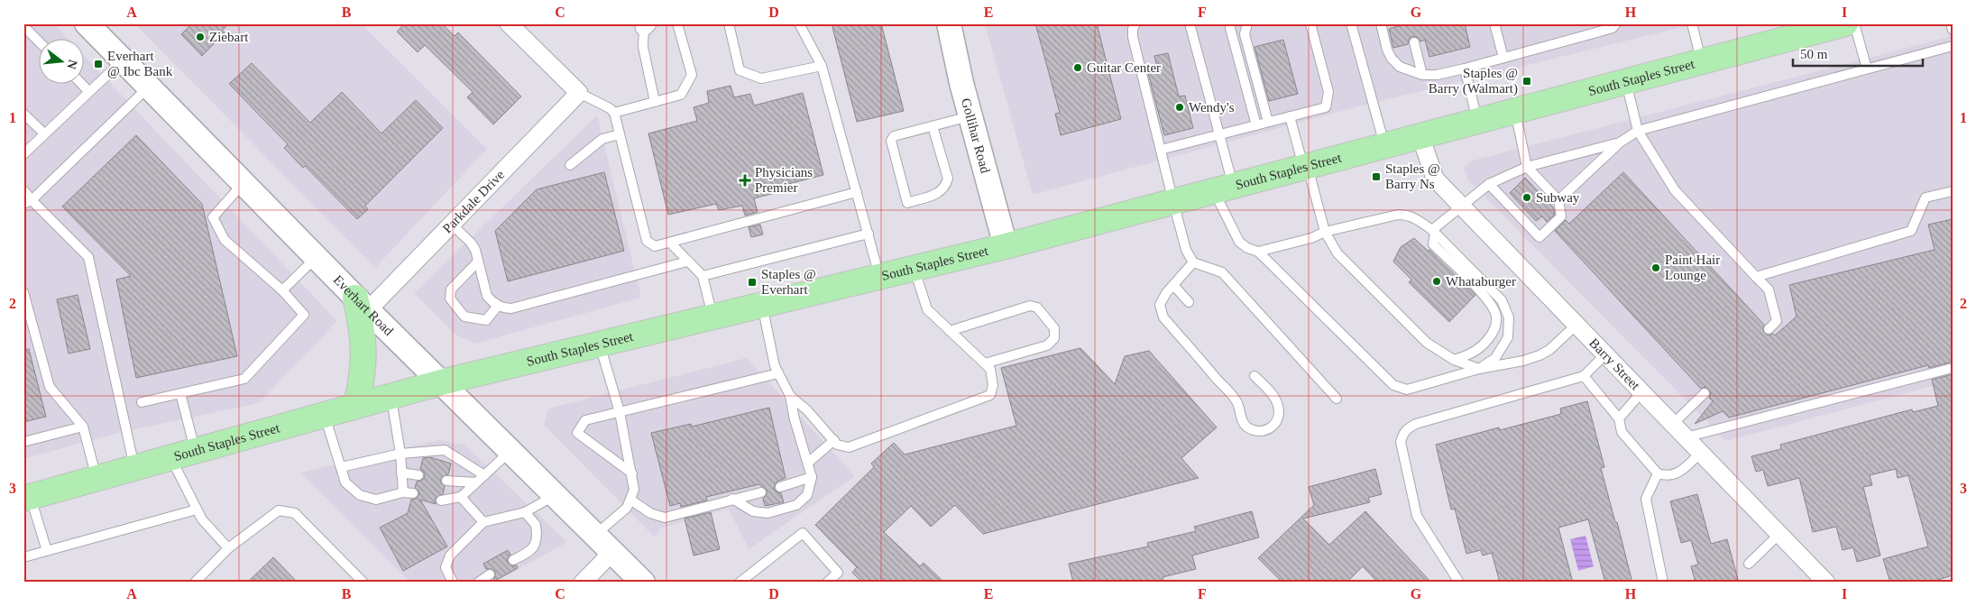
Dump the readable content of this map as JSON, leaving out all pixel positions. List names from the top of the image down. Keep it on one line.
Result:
{"streets":{"main road":["South Staples Street","Gollihar Road","Everhart Road"],"street":["Parkdale Drive","Barry Street"]},"crossings":[["South Staples Street","Gollihar Road"],["South Staples Street","Everhart Road"],["South Staples Street","Barry Street"],["Parkdale Drive","Everhart Road"]],"places":{"other":["Ziebart","Guitar Center","Wendy's","Subway","Paint Hair Lounge","Whataburger"],"transit":["Everhart @ Ibc Bank","Staples @ Barry (Walmart)","Staples @ Barry Ns","Staples @ Everhart"],"health":["Physicians Premier"]},"scale_bar":"50 m","north":"right","grid":{"columns":["A","B","C","D","E","F","G","H","I"],"rows":["1","2","3"]}}
